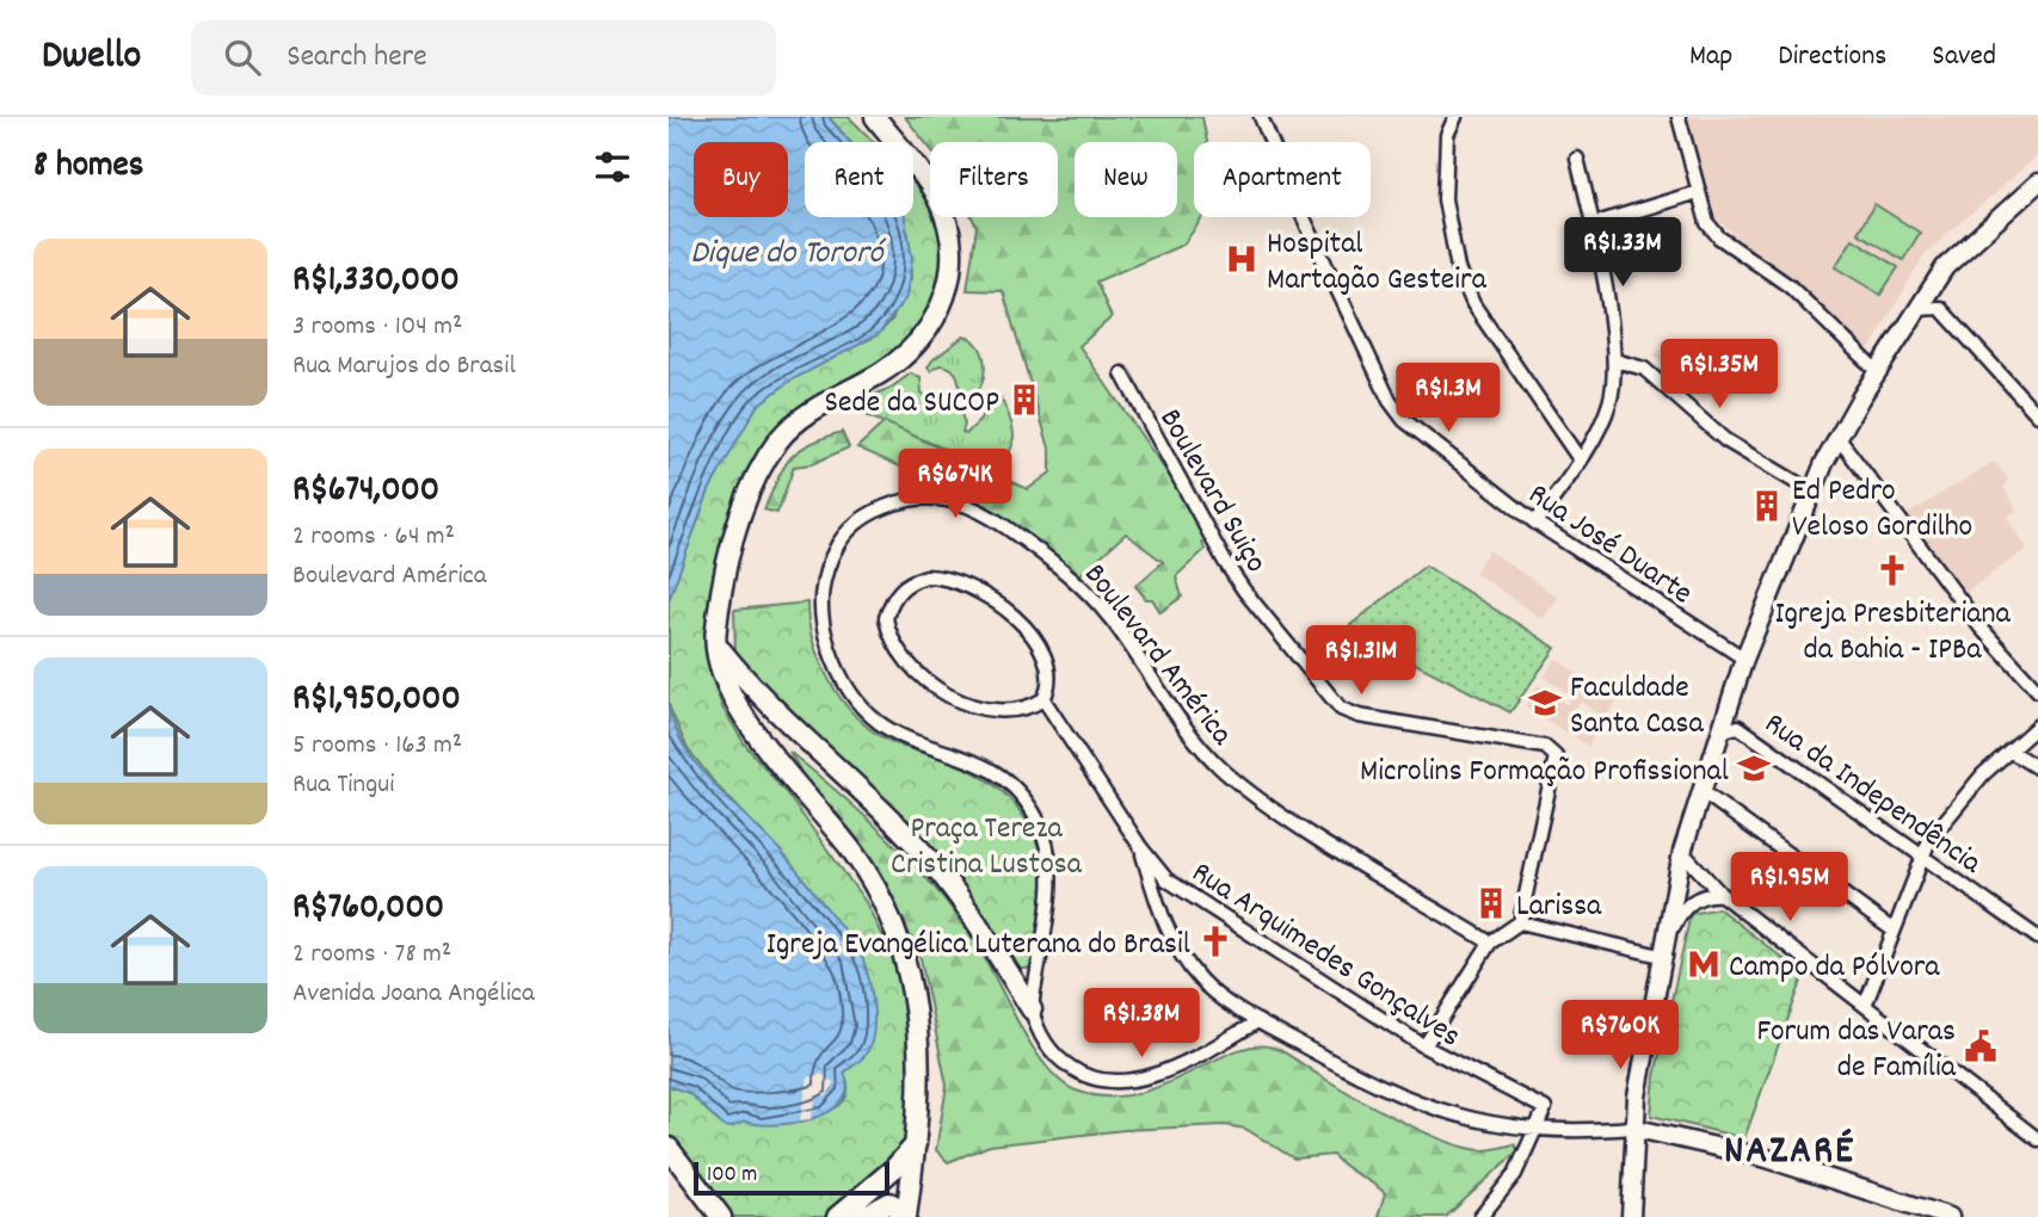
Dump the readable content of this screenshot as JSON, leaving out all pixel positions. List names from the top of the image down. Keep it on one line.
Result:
{"streets":{"street":["Boulevard Suiço","Rua José Duarte","Boulevard América","Rua da Independência","Rua Arquimedes Gonçalves"]},"districts":["NAZARÉ"],"water":["Dique do Tororó"],"parks":["Praça Tereza Cristina Lustosa"],"places":{"hospital":["Hospital Martagão Gesteira"],"building":["Sede da SUCOP","Ed Pedro Veloso Gordilho","Larissa"],"church":["Igreja Presbiteriana da Bahia - IPBa","Igreja Evangélica Luterana do Brasil"],"school or university":["Faculdade Santa Casa","Microlins Formação Profissional"],"metro station":["Campo da Pólvora"],"public building":["Forum das Varas de Família"]},"scale_bar":"100 m","page":{"header":"Dwello","search":"Search here","nav":["Map","Directions","Saved"],"heading":"8 homes","chip":["Buy","Rent","Filters","New","Apartment"],"list":[{"name":"R$1,330,000","note":"3 rooms · 104 m² · Rua Marujos do Brasil"},{"name":"R$674,000","note":"2 rooms · 64 m² · Boulevard América"},{"name":"R$1,950,000","note":"5 rooms · 163 m² · Rua Tingui"},{"name":"R$760,000","note":"2 rooms · 78 m² · Avenida Joana Angélica"}],"price":["R$1.33M","R$1.35M","R$1.3M","R$674K","R$1.31M","R$1.95M","R$1.38M","R$760K"],"scale":"100 m"}}
